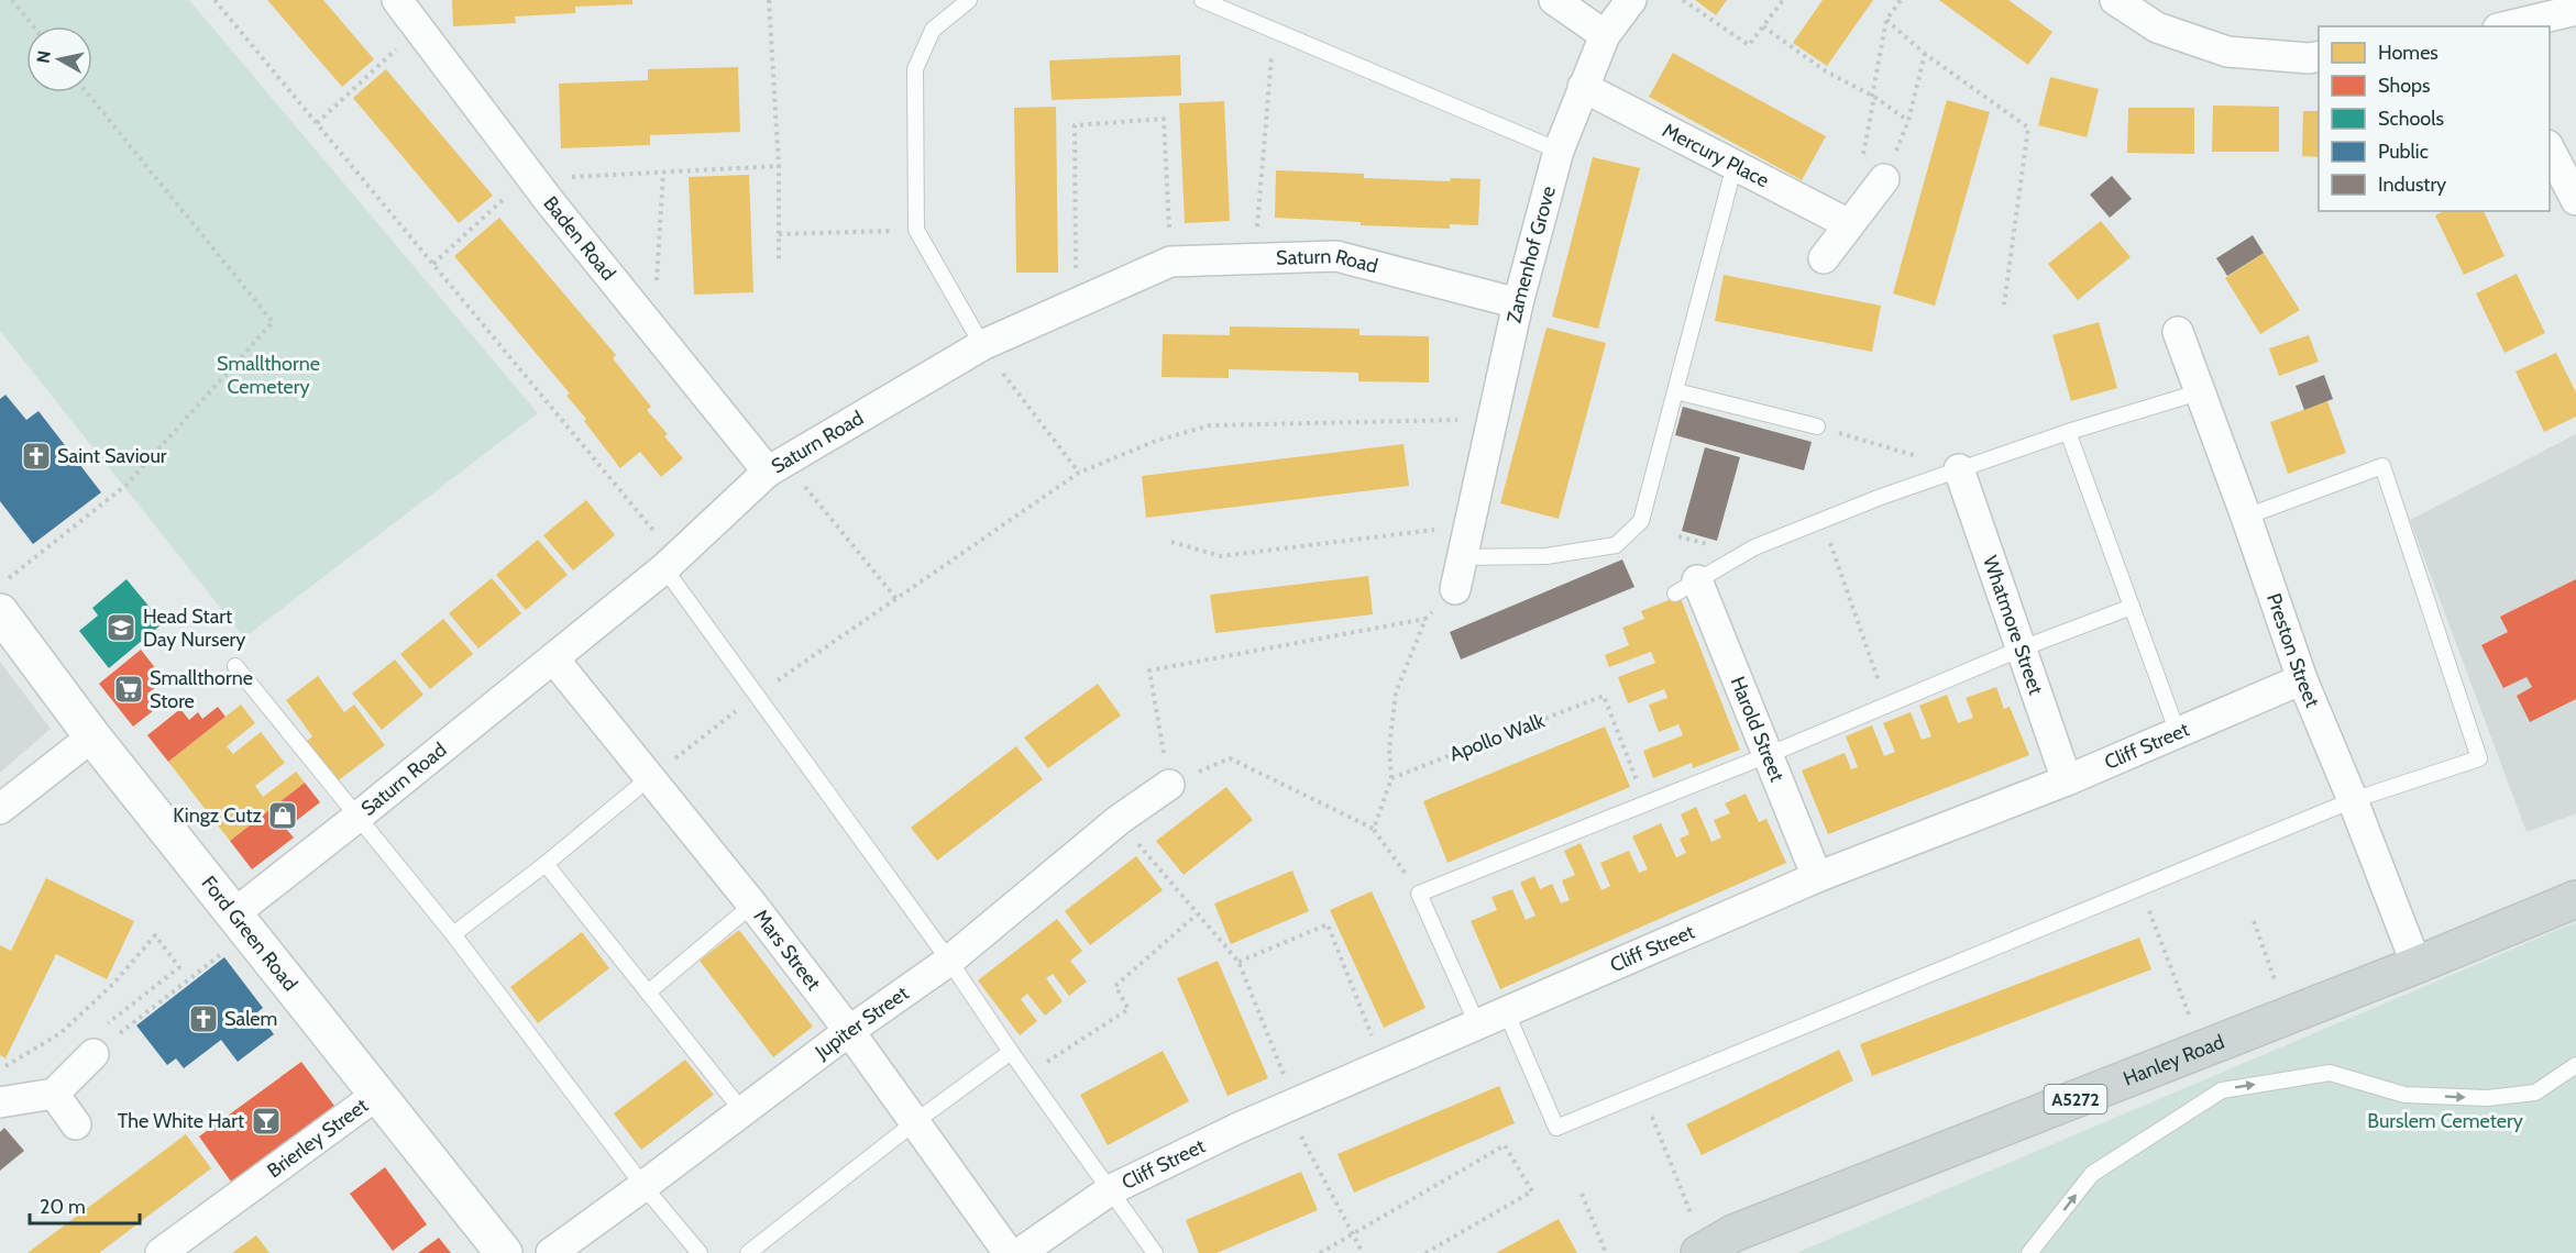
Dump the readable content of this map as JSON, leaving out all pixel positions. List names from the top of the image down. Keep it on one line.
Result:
{"streets":{"main road":["Ford Green Road","Hanley Road","A5272"],"street":["Mercury Place","Baden Road","Zamenhof Grove","Saturn Road","Whatmore Street","Preston Street","Harold Street","Cliff Street","Mars Street","Jupiter Street","Brierley Street"],"path":["Apollo Walk"]},"crossings":[["Mercury Place","Zamenhof Grove"],["Baden Road","Saturn Road"],["Zamenhof Grove","Saturn Road"],["Saturn Road","Ford Green Road"],["Saturn Road","Mars Street"],["Whatmore Street","Cliff Street"],["Preston Street","Cliff Street"],["Preston Street","Hanley Road"],["Harold Street","Cliff Street"],["Ford Green Road","Brierley Street"],["Mars Street","Jupiter Street"]],"parks":["Smallthorne Cemetery","Burslem Cemetery"],"places":{"church":["Saint Saviour","Salem"],"school or university":["Head Start Day Nursery"],"supermarket":["Smallthorne Store"],"shop":["Kingz Cutz"],"bar":["The White Hart"]},"legend":["Homes","Shops","Schools","Public","Industry"],"scale_bar":"20 m","north":"left"}
